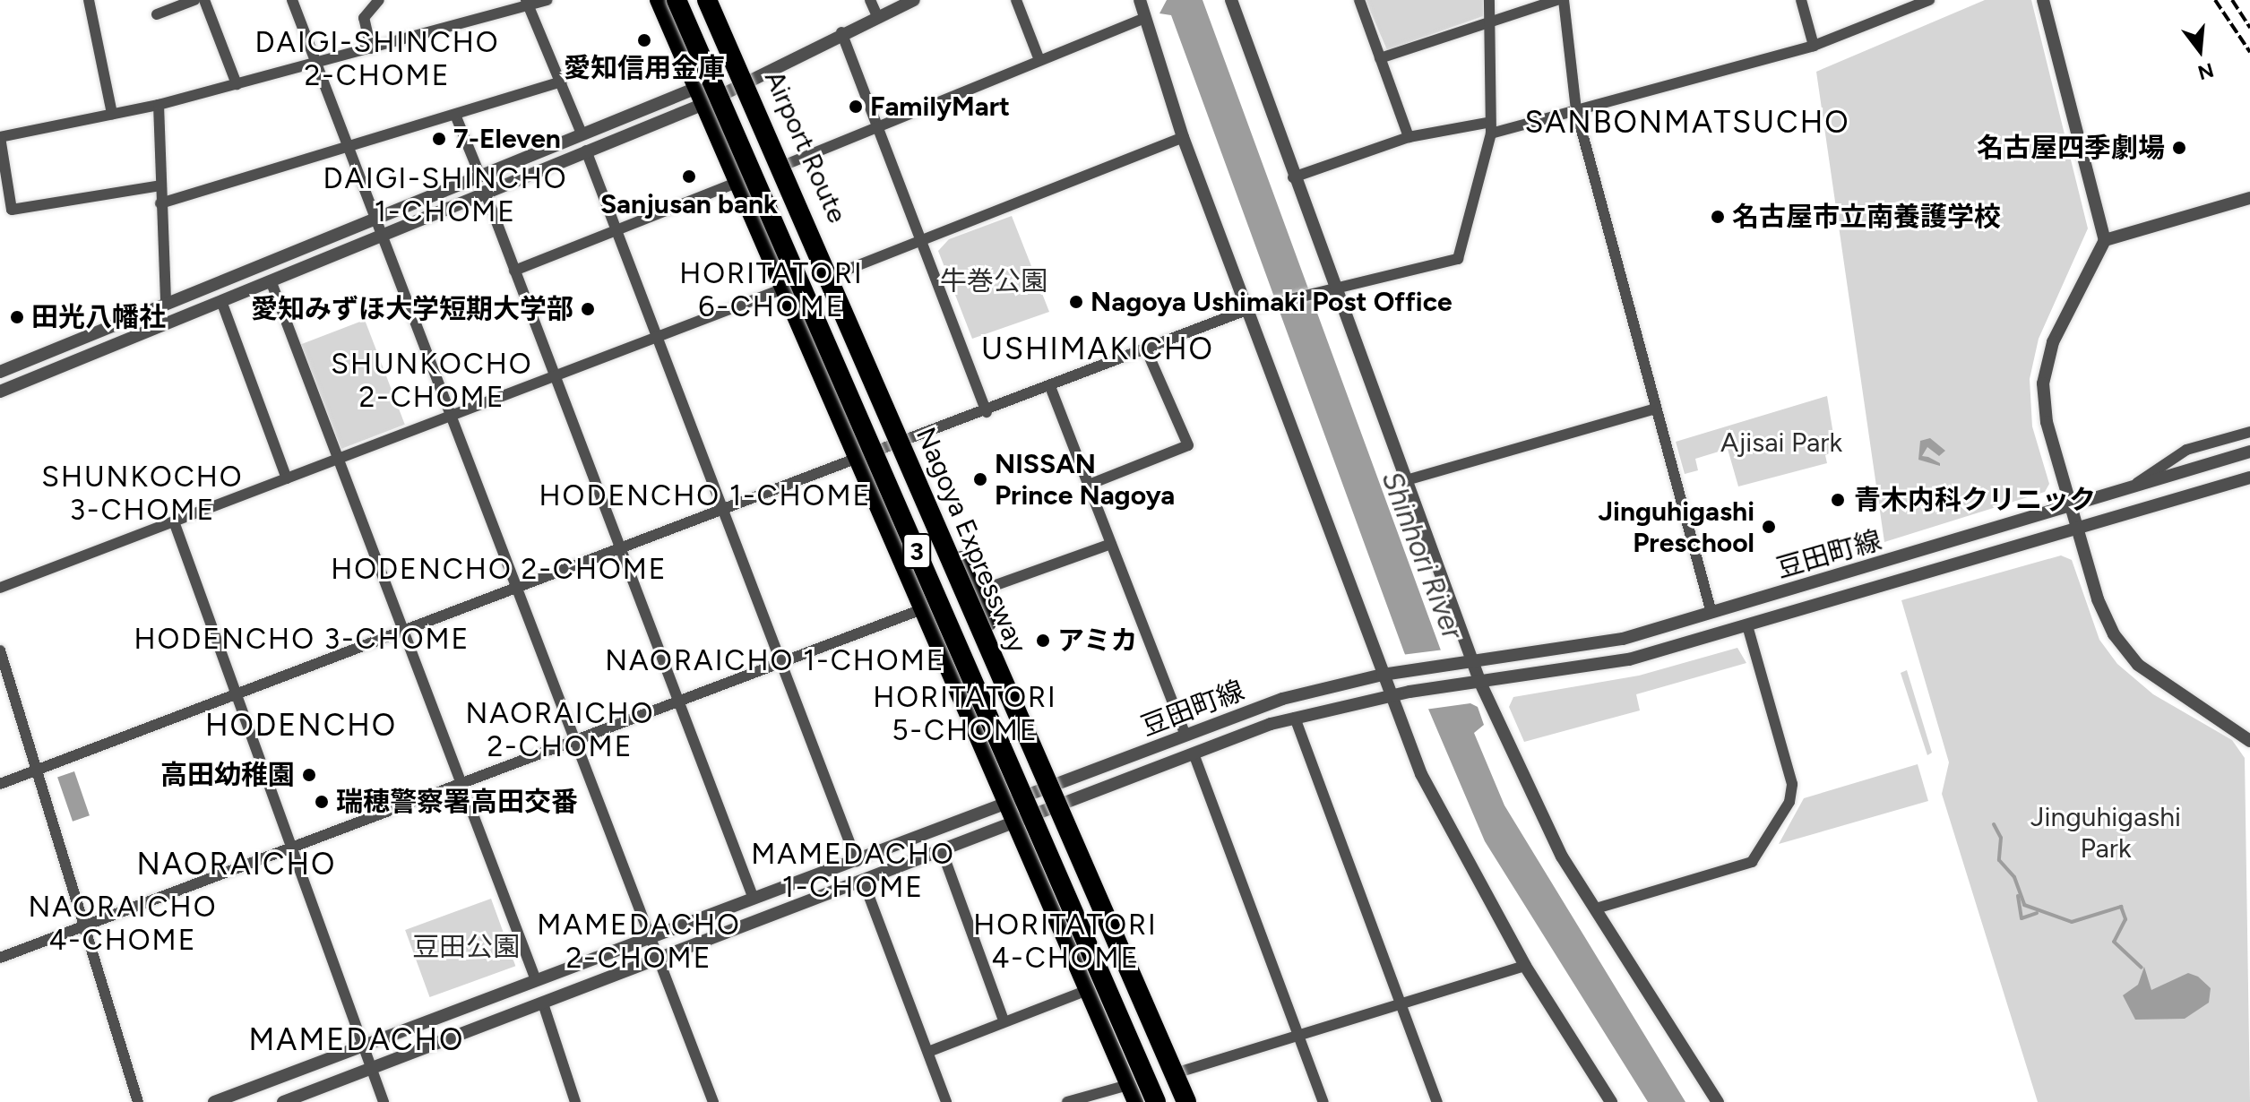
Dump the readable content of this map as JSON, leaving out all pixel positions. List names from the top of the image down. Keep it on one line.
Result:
{"streets":{"highway":["Nagoya Expressway","3"],"main road":["Airport Route"],"street":["豆田町線"]},"crossings":[["Airport Route","豆田町線"]],"districts":["DAIGI-SHINCHO 2-CHOME","SANBONMATSUCHO","DAIGI-SHINCHO 1-CHOME","HORITATORI 6-CHOME","USHIMAKICHO","SHUNKOCHO 2-CHOME","SHUNKOCHO 3-CHOME","HODENCHO 1-CHOME","HODENCHO 2-CHOME","HODENCHO 3-CHOME","NAORAICHO 1-CHOME","HORITATORI 5-CHOME","NAORAICHO 2-CHOME","HODENCHO","MAMEDACHO 1-CHOME","NAORAICHO","NAORAICHO 4-CHOME","MAMEDACHO 2-CHOME","HORITATORI 4-CHOME","MAMEDACHO"],"water":["Shinhori River"],"parks":["牛巻公園","Ajisai Park","Jinguhigashi Park","豆田公園"],"places":["愛知信用金庫","FamilyMart","7-Eleven","名古屋四季劇場","Sanjusan bank","名古屋市立南養護学校","Nagoya Ushimaki Post Office","愛知みずほ大学短期大学部","田光八幡社","NISSAN Prince Nagoya","青木内科クリニック","Jinguhigashi Preschool","アミカ","高田幼稚園","瑞穂警察署高田交番"],"north":"bottom"}
